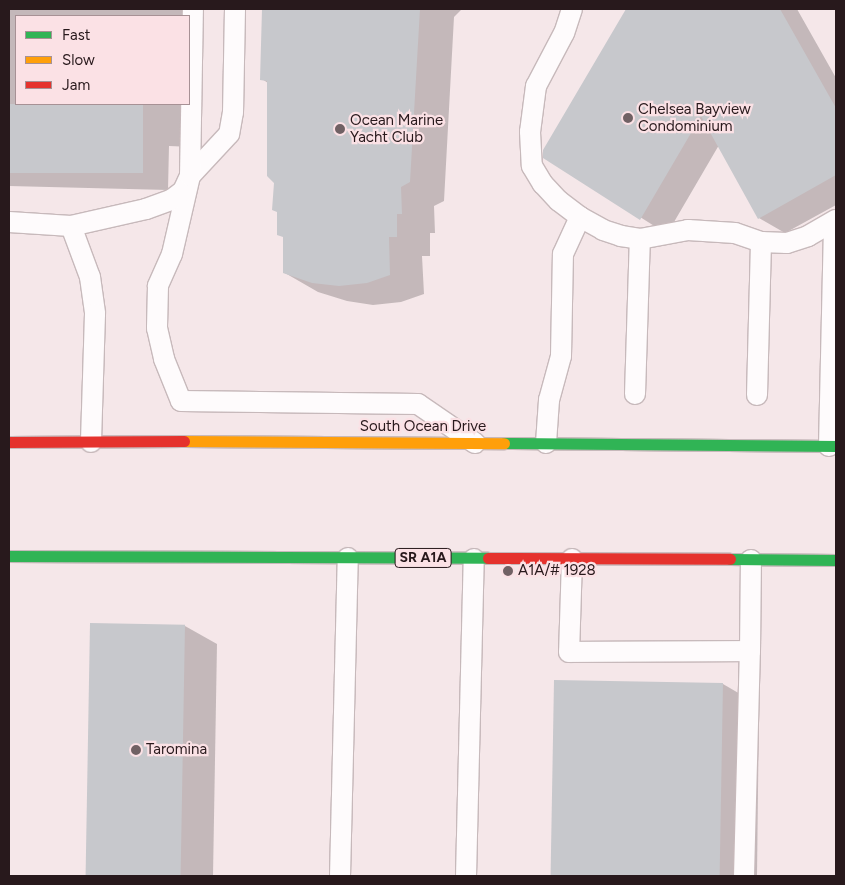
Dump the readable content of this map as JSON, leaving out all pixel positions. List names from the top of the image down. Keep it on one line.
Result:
{"streets":{"main road":["South Ocean Drive","SR A1A"]},"places":["Chelsea Bayview Condominium","Ocean Marine Yacht Club","A1A/# 1928","Taromina"],"legend":["Fast","Slow","Jam"]}
